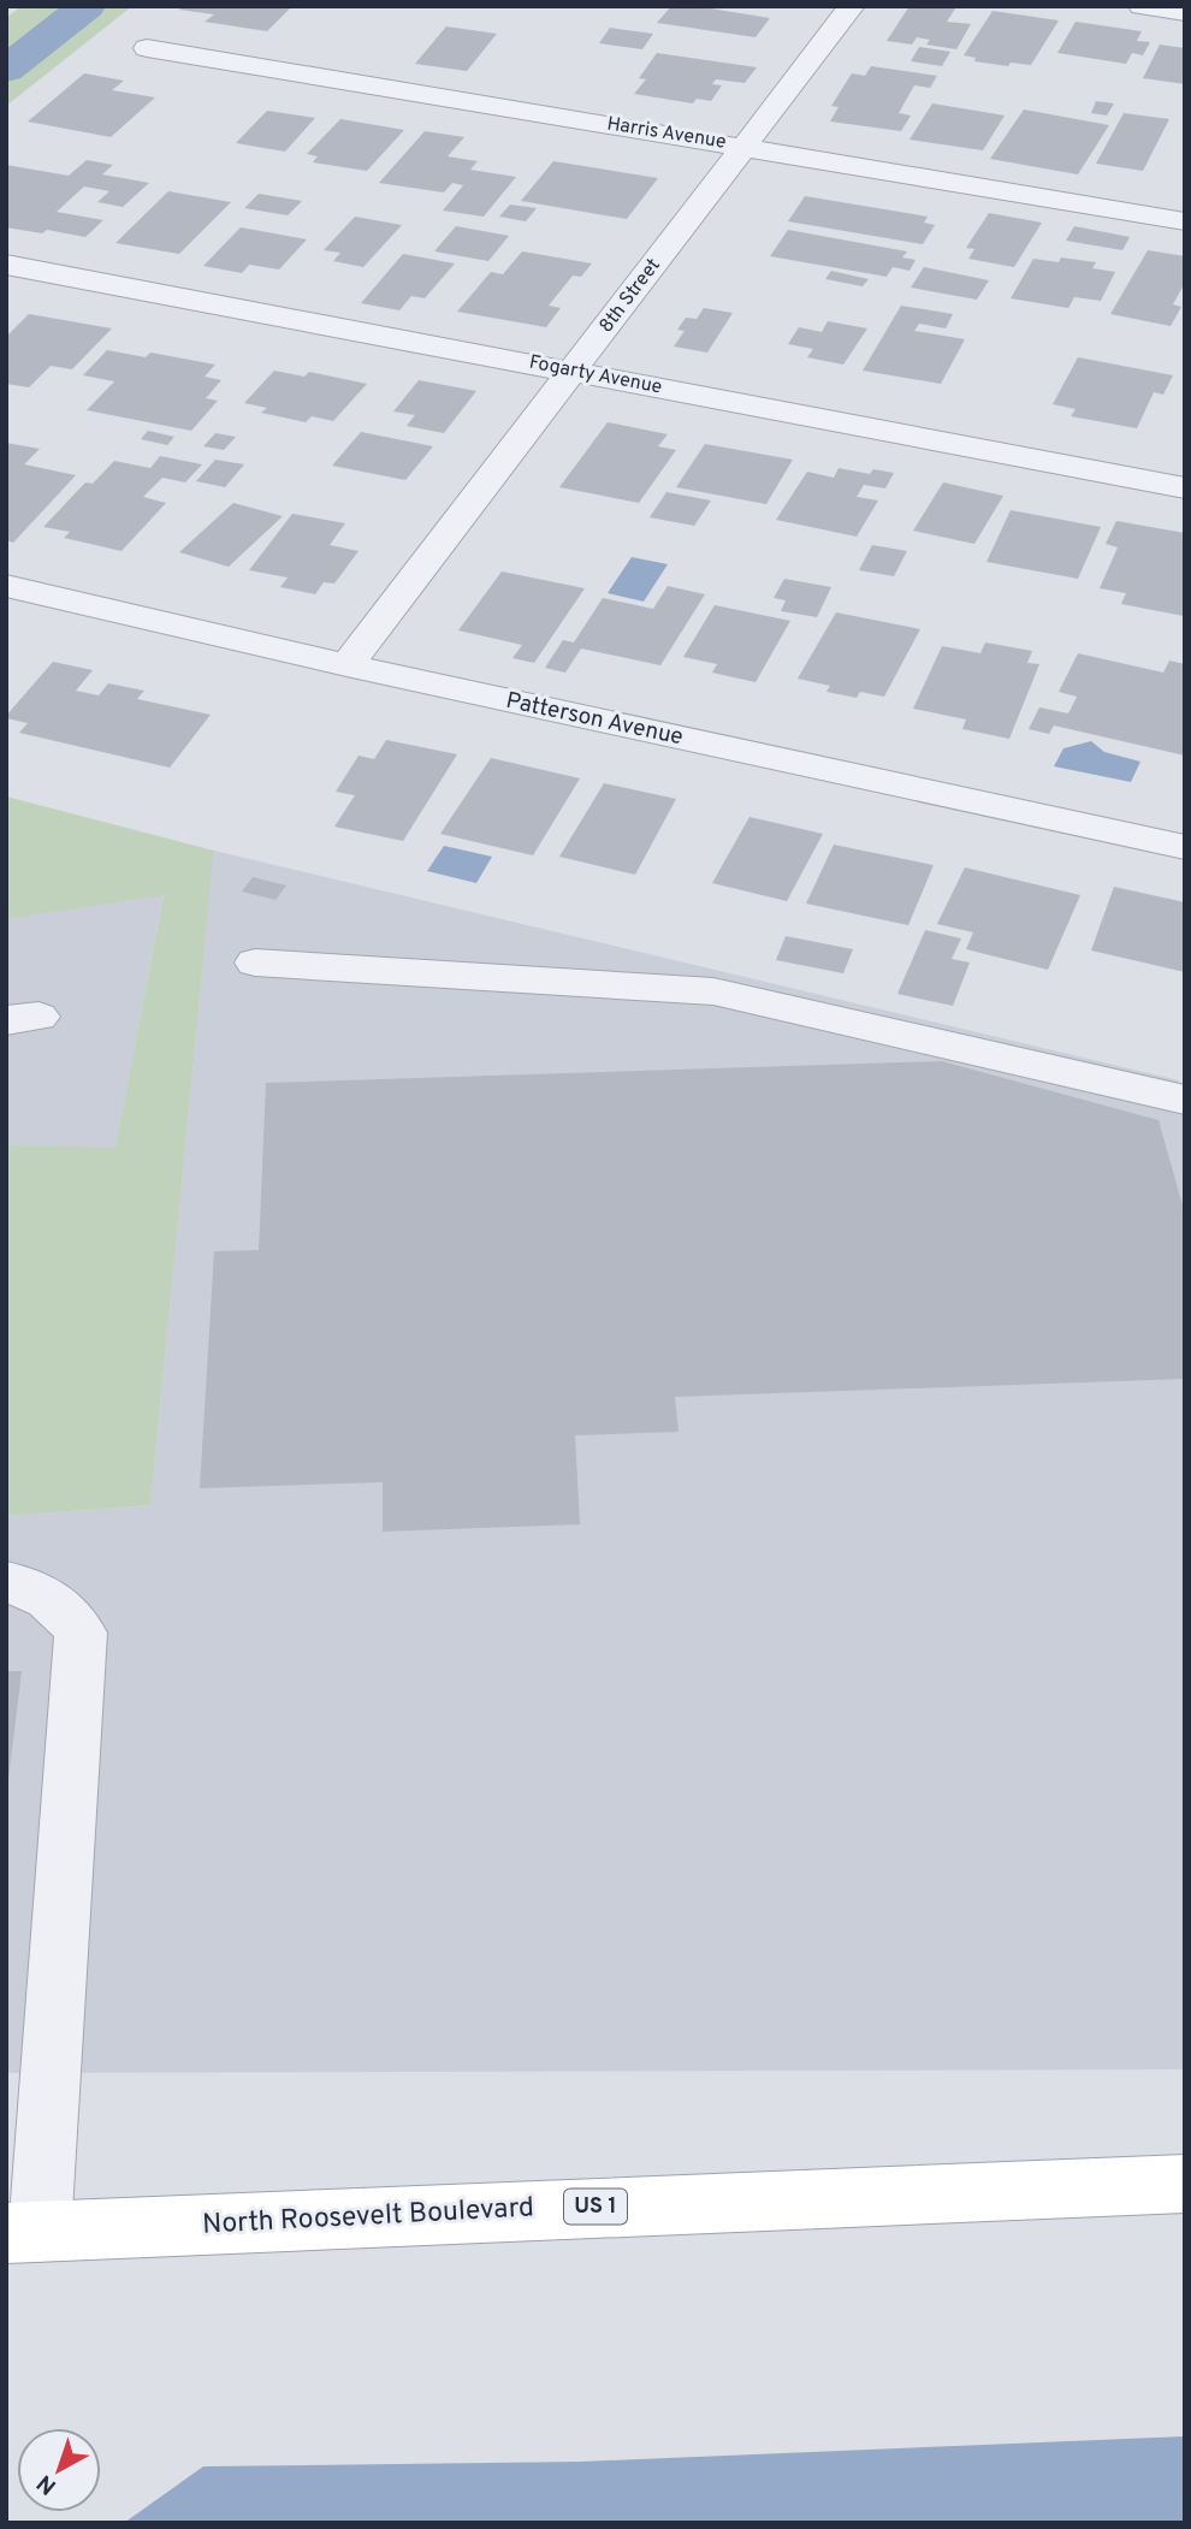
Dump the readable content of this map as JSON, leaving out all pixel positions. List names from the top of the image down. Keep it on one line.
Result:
{"streets":{"main road":["US 1","North Roosevelt Boulevard"],"street":["Harris Avenue","8th Street","Fogarty Avenue","Patterson Avenue"]},"crossings":[["Harris Avenue","8th Street"],["8th Street","Fogarty Avenue"],["8th Street","Patterson Avenue"]],"north":"bottom left"}
